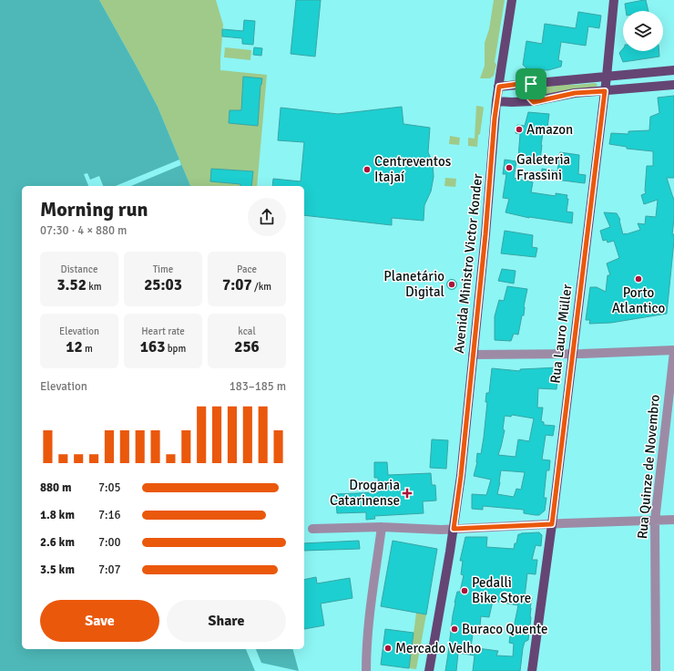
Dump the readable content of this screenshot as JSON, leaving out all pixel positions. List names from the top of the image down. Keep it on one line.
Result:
{"streets":{"main road":["Avenida Ministro Victor Konder","Rua Lauro Müller"],"street":["Rua Quinze de Novembro"]},"places":{"other":["Amazon","Galeteria Frassini","Centreventos Itajaí","Porto Atlantico","Planetário Digital","Pedalli Bike Store","Buraco Quente","Mercado Velho"],"health":["Drogaria Catarinense"]},"page":{"heading":["Morning run","07:30 · 4 × 880 m"],"stats":[["Distance","3.52 km"],["Time","25:03"],["Pace","7:07 /km"],["Elevation","12 m"],["Heart rate","163 bpm"],["kcal","256"]],"chart":["Elevation","183–185 m"],"list":[{"name":"880 m","note":"7:05"},{"name":"1.8 km","note":"7:16"},{"name":"2.6 km","note":"7:00"},{"name":"3.5 km","note":"7:07"}],"buttons":["Save","Share"]}}
